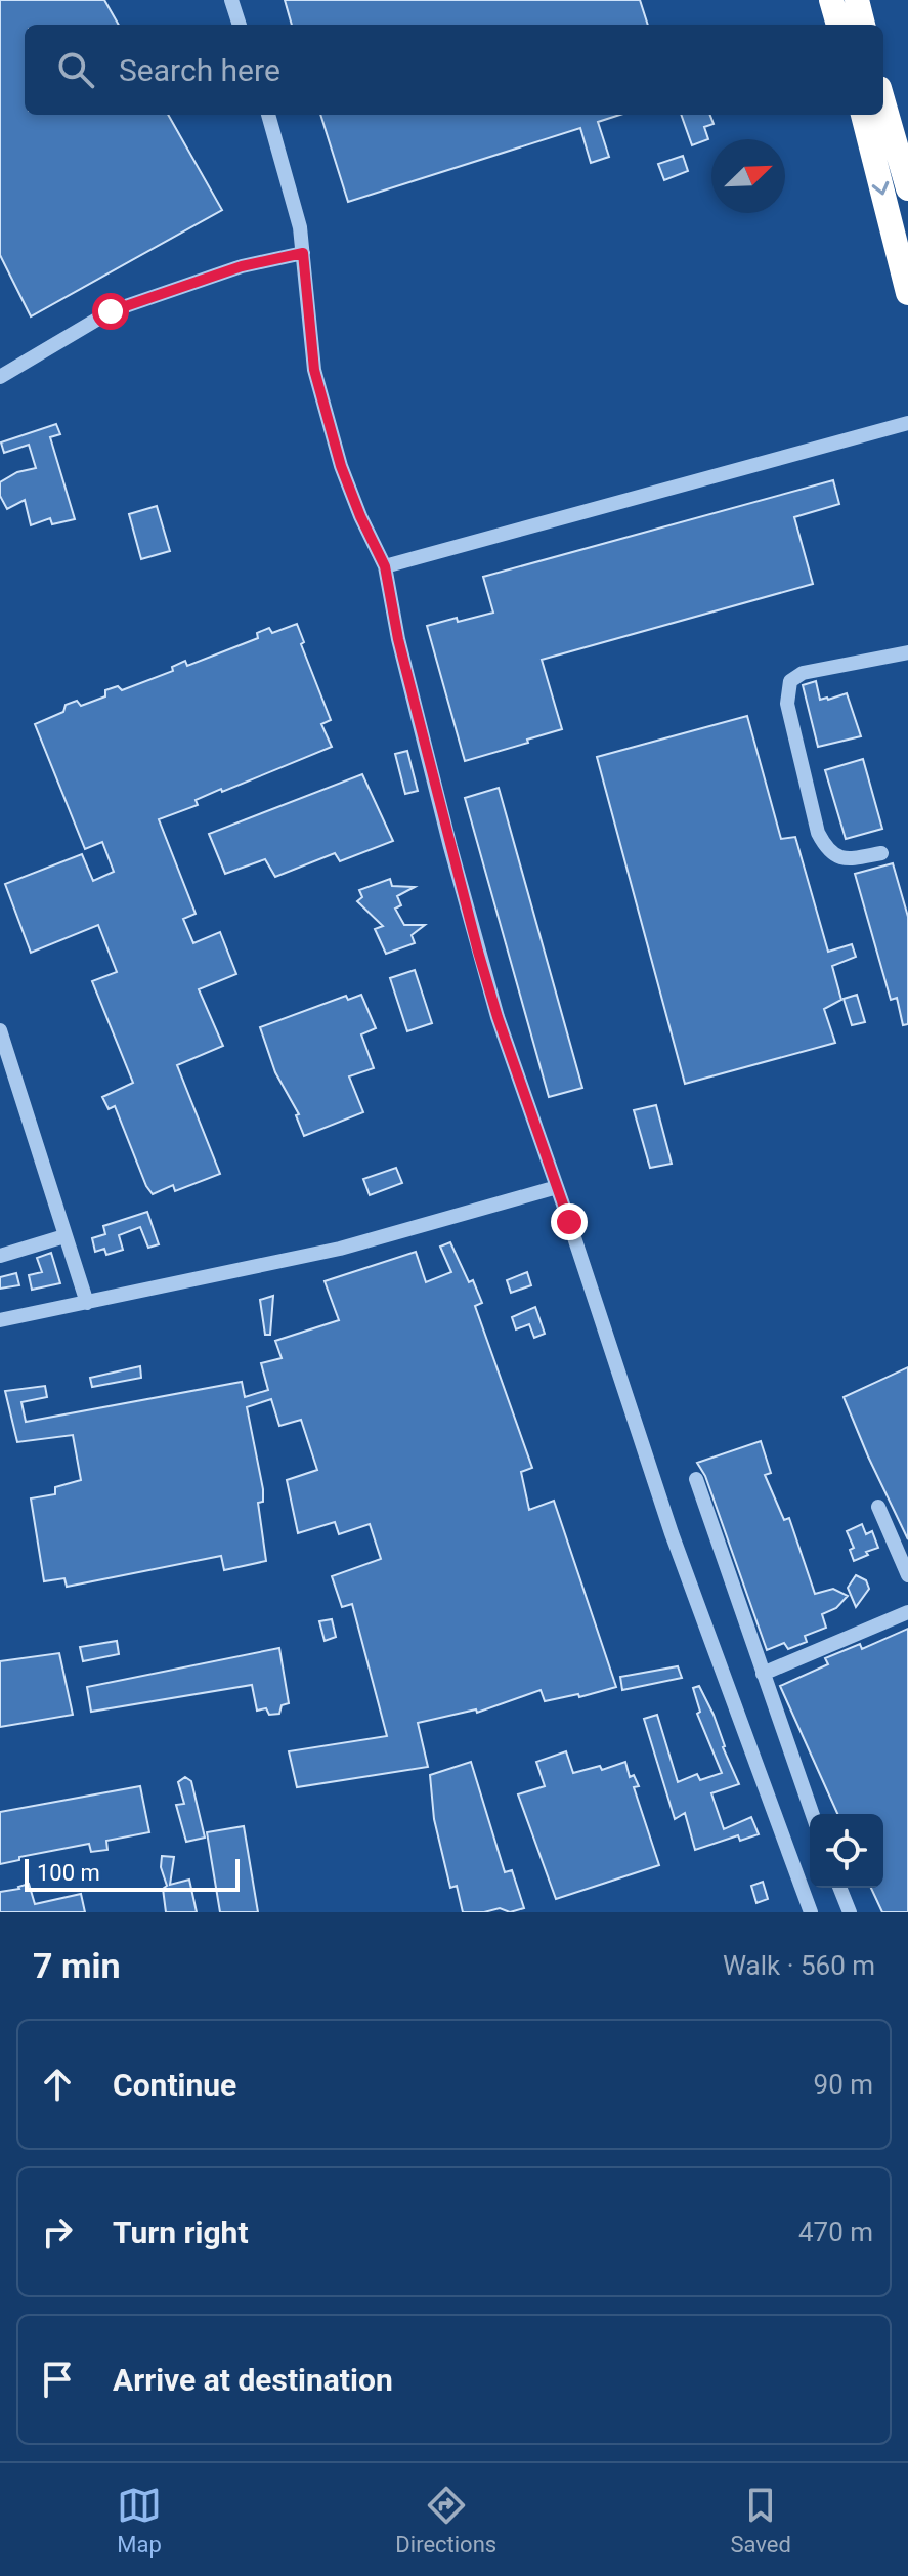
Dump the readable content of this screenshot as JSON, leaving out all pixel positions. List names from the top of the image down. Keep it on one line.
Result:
{"scale_bar":"100 m","north":"top right","page":{"search":"Search here","scale":"100 m","heading":["7 min","Walk · 560 m"],"list":[["Continue","90 m"],["Turn right","470 m"],"Arrive at destination"],"nav":["Map","Directions","Saved"]}}
